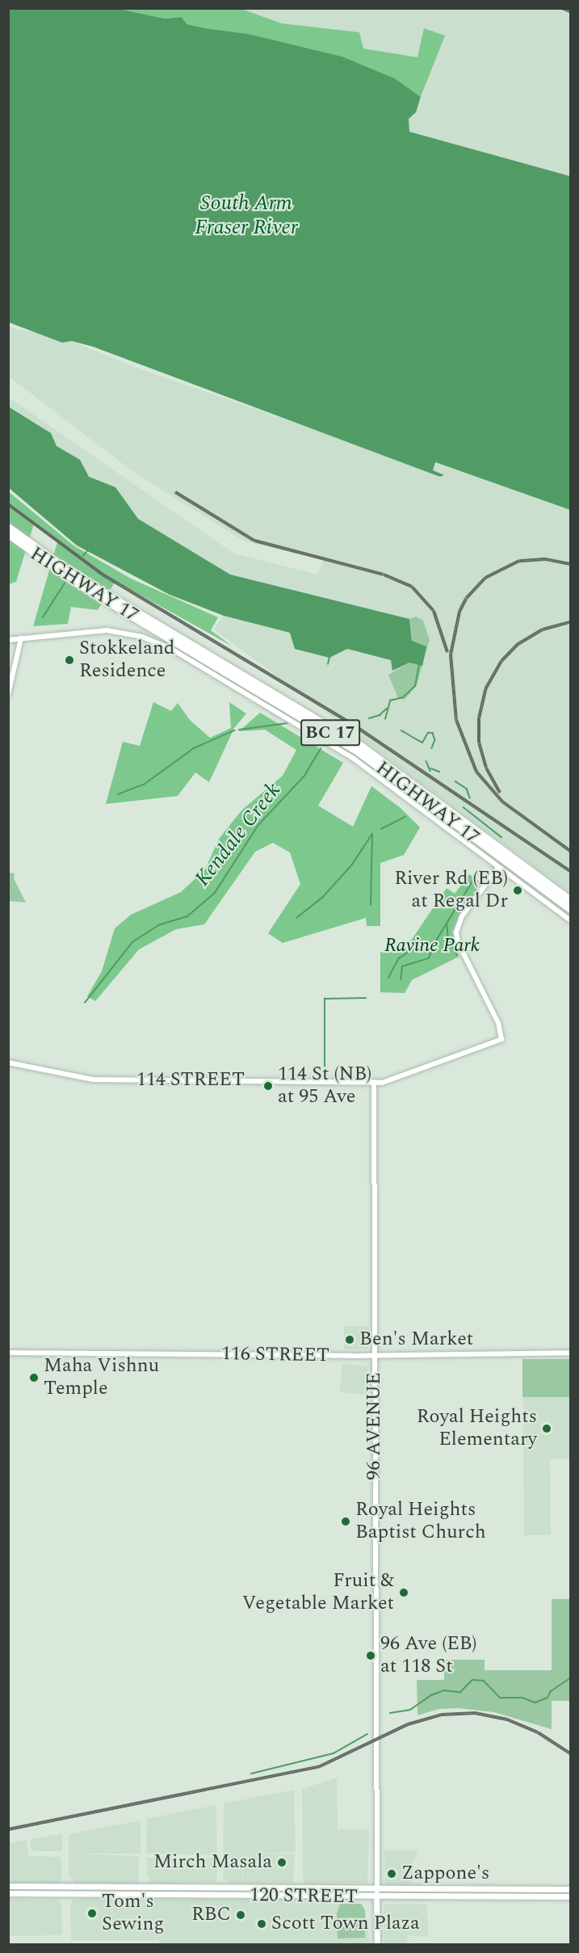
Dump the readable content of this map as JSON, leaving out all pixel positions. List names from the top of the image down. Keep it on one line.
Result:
{"streets":{"highway":["HIGHWAY 17","BC 17"],"main road":["96 AVENUE","120 STREET"],"street":["114 STREET","116 STREET"]},"crossings":[["114 STREET","96 AVENUE"],["116 STREET","96 AVENUE"],["96 AVENUE","120 STREET"]],"water":["South Arm Fraser River","Kendale Creek"],"parks":["Ravine Park"],"places":["Stokkeland Residence","River Rd (EB) at Regal Dr","114 St (NB) at 95 Ave","Ben's Market","Maha Vishnu Temple","Royal Heights Elementary","Royal Heights Baptist Church","Fruit & Vegetable Market","96 Ave (EB) at 118 St","Mirch Masala","Zappone's","Tom's Sewing","RBC","Scott Town Plaza"]}
